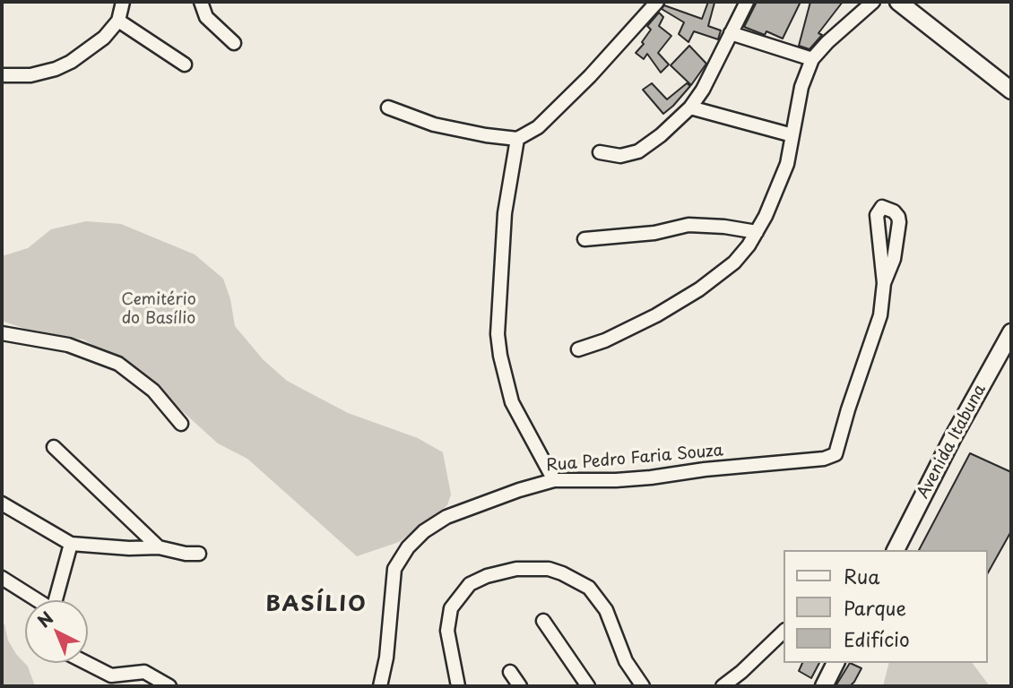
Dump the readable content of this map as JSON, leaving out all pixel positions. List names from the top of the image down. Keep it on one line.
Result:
{"streets":{"main road":["Avenida Itabuna"],"street":["Rua Pedro Faria Souza"]},"districts":["BASÍLIO"],"parks":["Cemitério do Basílio"],"legend":["Rua","Parque","Edifício"],"north":"top left"}
